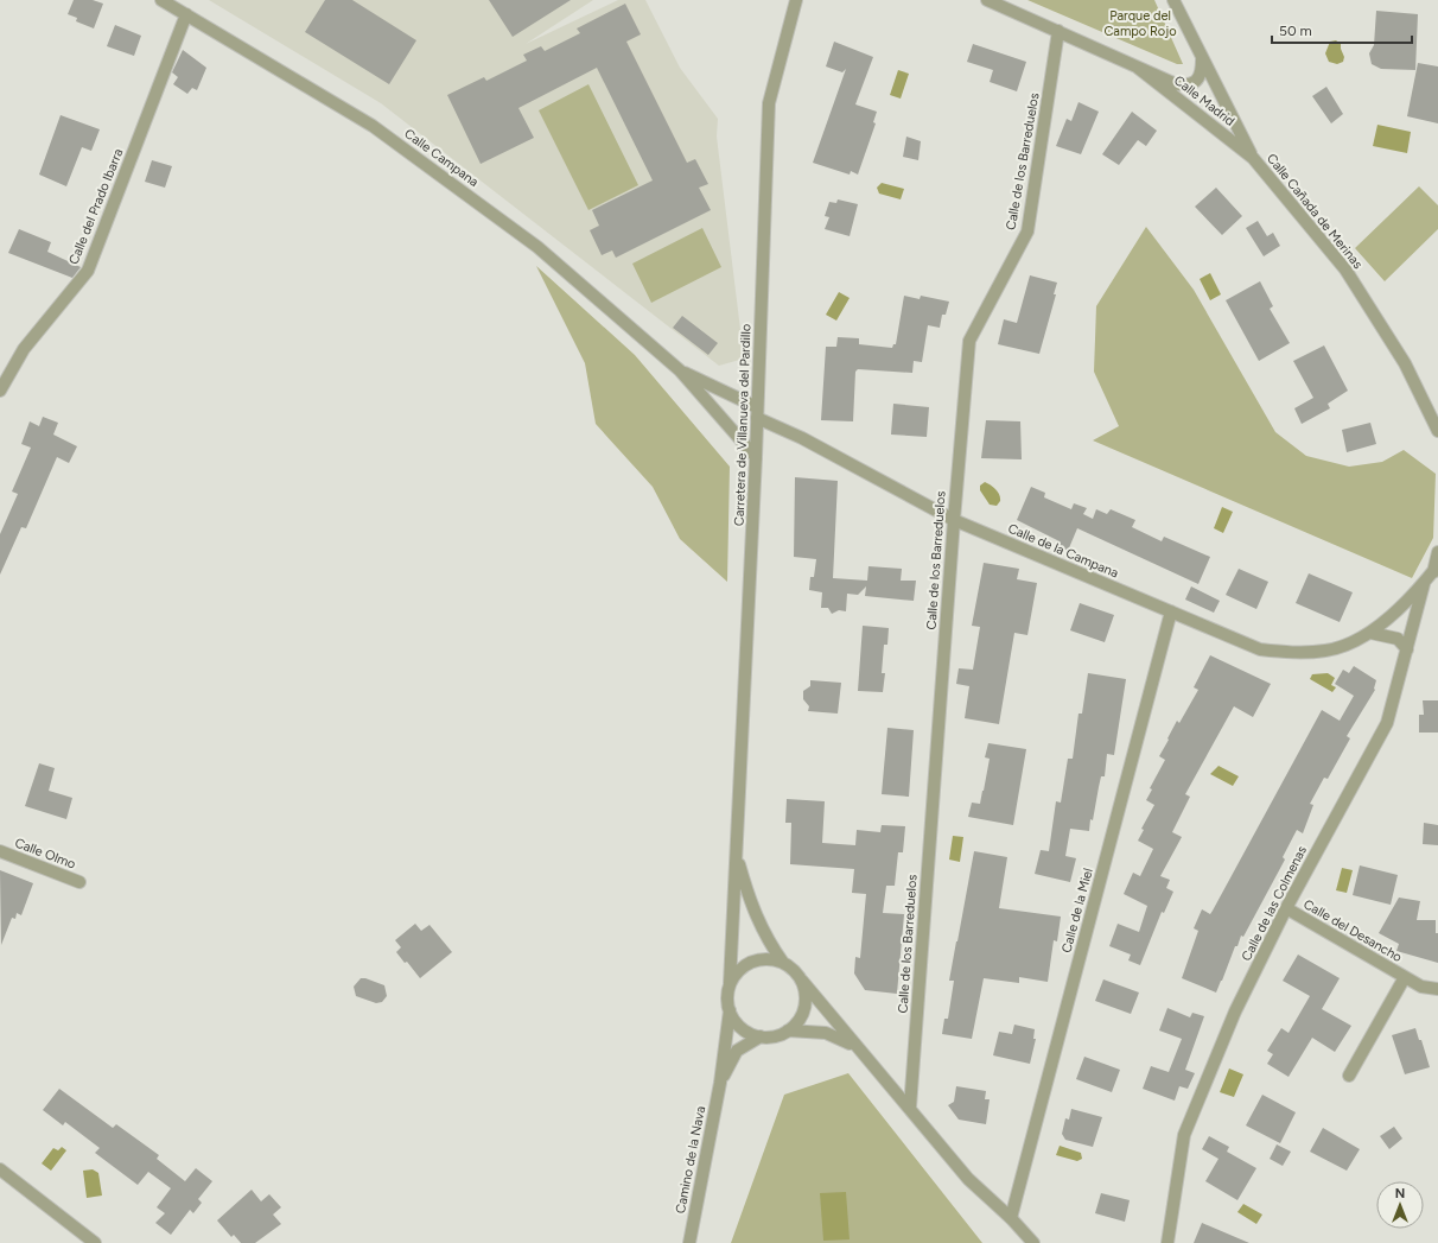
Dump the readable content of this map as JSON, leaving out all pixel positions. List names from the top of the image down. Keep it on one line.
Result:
{"streets":{"street":["Calle Madrid","Calle Campana","Calle de los Barreduelos","Calle del Prado Ibarra","Calle Cañada de Merinas","Carretera de Villanueva del Pardillo","Calle de la Campana","Calle Olmo","Calle de las Colmenas","Calle de la Miel","Calle del Desancho","Camino de la Nava"]},"crossings":[["Calle Madrid","Calle de los Barreduelos"],["Calle Madrid","Calle Cañada de Merinas"],["Calle Campana","Calle del Prado Ibarra"],["Calle Campana","Calle de la Campana"],["Calle de los Barreduelos","Calle de la Campana"],["Carretera de Villanueva del Pardillo","Calle de la Campana"],["Carretera de Villanueva del Pardillo","Camino de la Nava"],["Calle de la Campana","Calle de las Colmenas"],["Calle de la Campana","Calle de la Miel"],["Calle de las Colmenas","Calle del Desancho"]],"parks":["Parque del Campo Rojo"],"scale_bar":"50 m","north":"top"}
